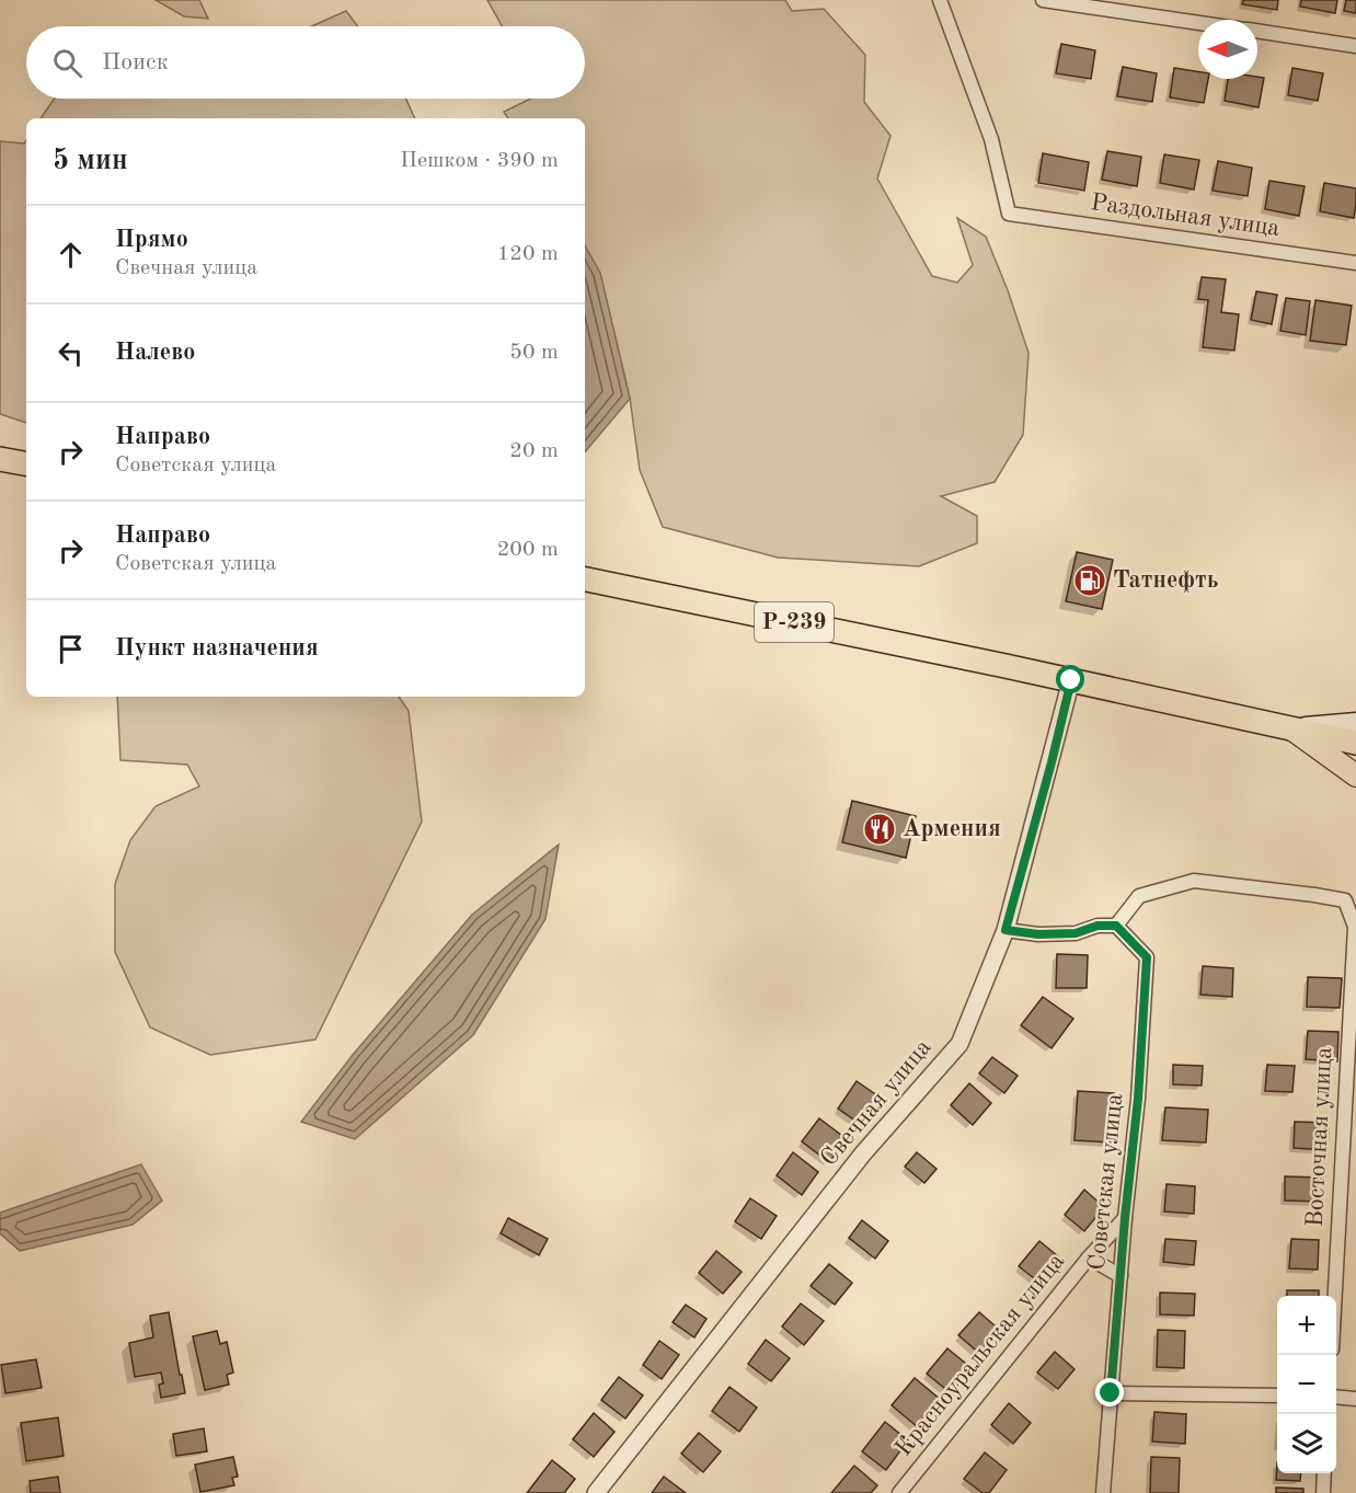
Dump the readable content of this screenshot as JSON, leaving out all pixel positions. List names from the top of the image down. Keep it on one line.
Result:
{"streets":{"highway":["Р-239"],"street":["Раздольная улица","Свечная улица","Восточная улица","Советская улица","Красноуральская улица"]},"crossings":[["Р-239","Свечная улица"],["Советская улица","Красноуральская улица"]],"places":{"fuel station":["Татнефть"],"restaurant":["Армения"]},"north":"left","page":{"search":"Поиск","heading":["5 мин","Пешком · 390 m"],"list":[["Прямо","Свечная улица","120 m"],["Налево","50 m"],["Направо","Советская улица","20 m"],["Направо","Советская улица","200 m"],"Пункт назначения"],"map_buttons":["+","−"]}}
